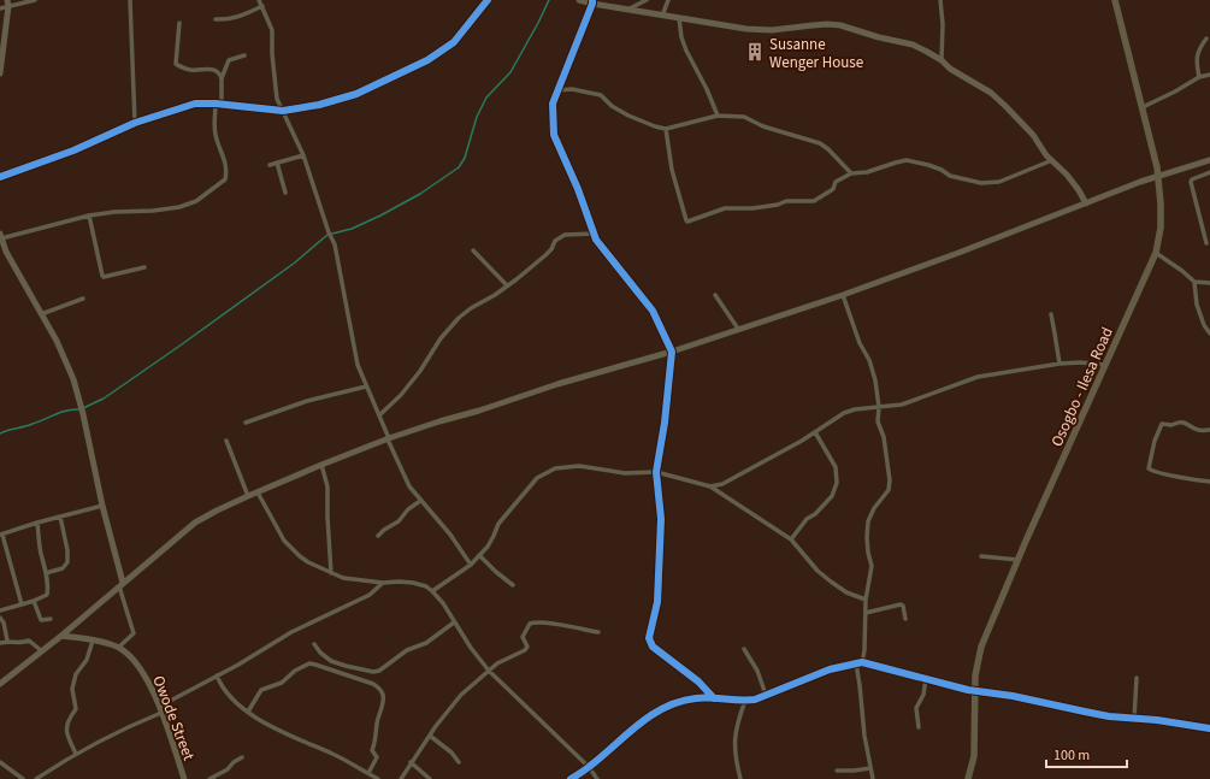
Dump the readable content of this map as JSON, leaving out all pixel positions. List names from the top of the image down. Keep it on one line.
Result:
{"streets":{"main road":["Osogbo - Ilesa Road","Owode Street"]},"places":{"building":["Susanne Wenger House"]},"scale_bar":"100 m"}
